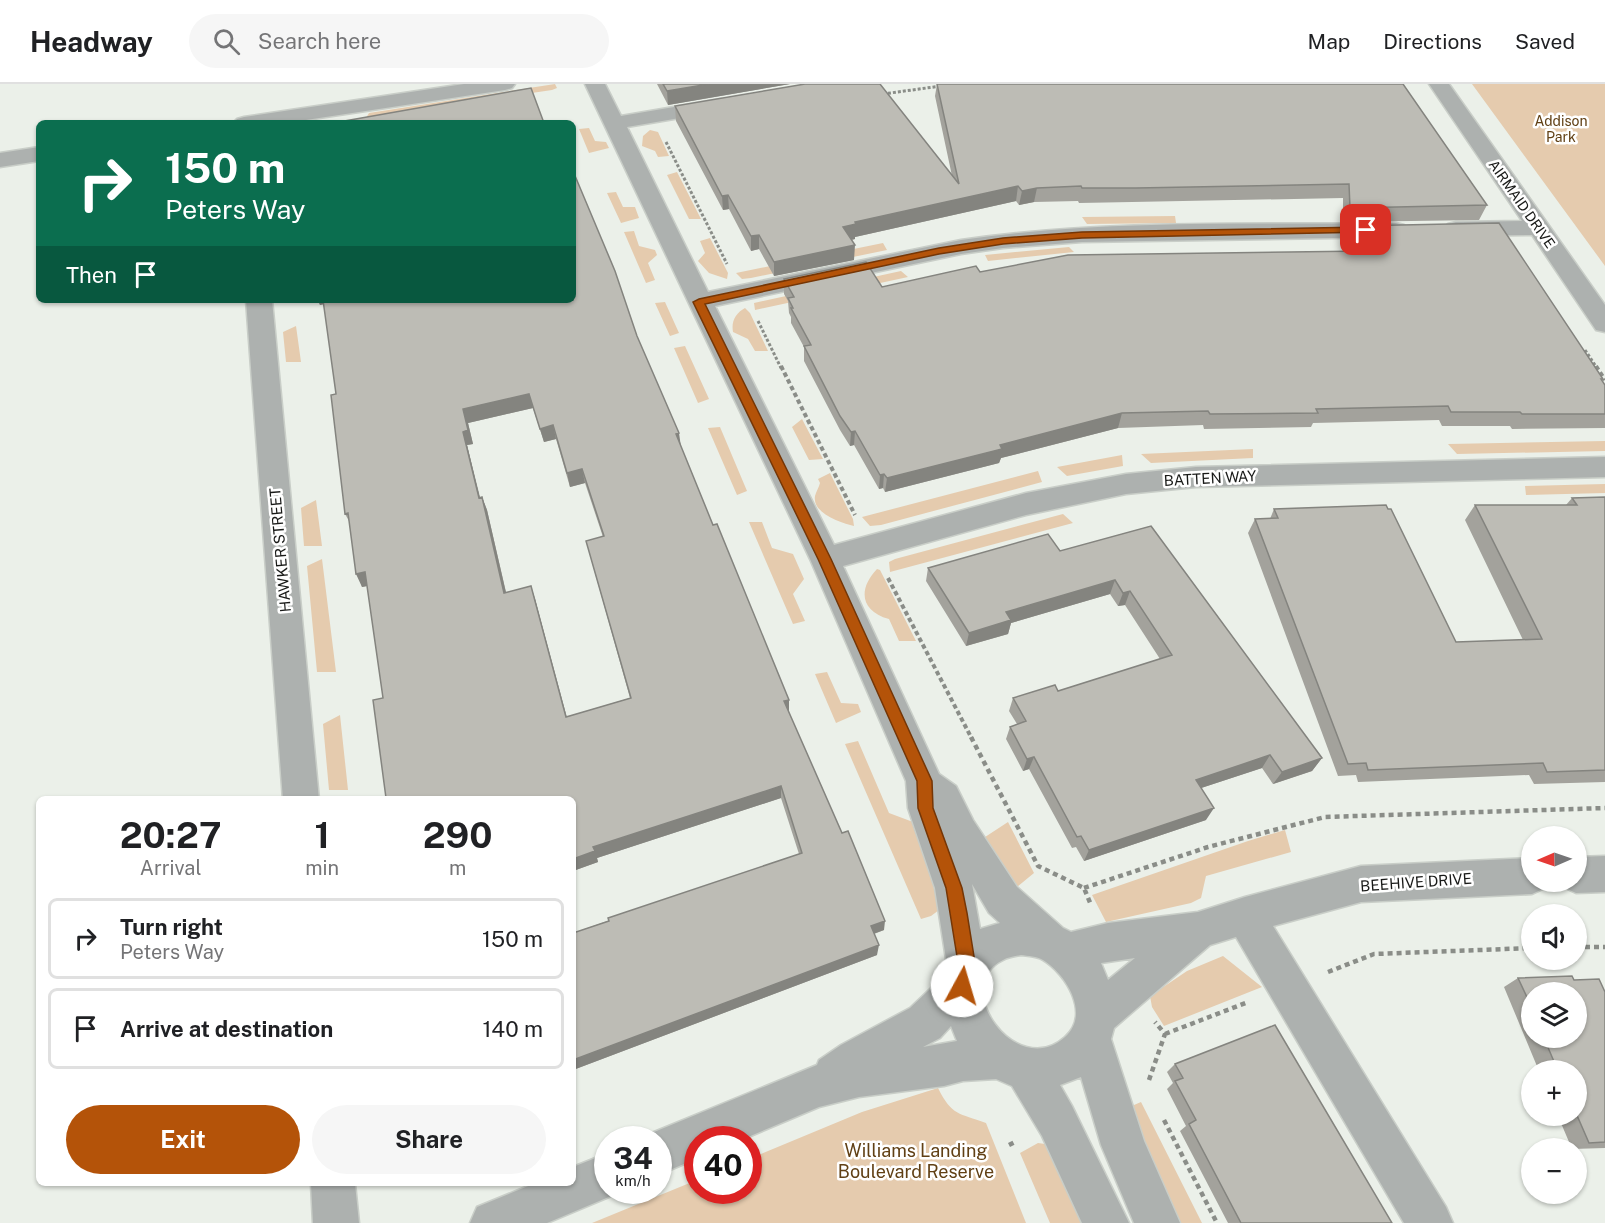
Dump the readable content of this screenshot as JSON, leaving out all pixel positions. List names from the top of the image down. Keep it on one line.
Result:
{"streets":{"street":["AIRMAID DRIVE","BATTEN WAY","HAWKER STREET","BEEHIVE DRIVE"]},"parks":["Addison Park","Williams Landing Boulevard Reserve"],"north":"left","page":{"header":"Headway","search":"Search here","nav":["Map","Directions","Saved"],"turn":["150 m","Peters Way"],"then":"Then","eta":["20:27","Arrival","1","min","290","m"],"map_buttons":["+","−"],"list":[{"name":"Turn right","note":"Peters Way","value":"150 m"},{"name":"Arrive at destination","value":"140 m"}],"buttons":["Exit","Share"],"speed":"34 km/h","limit":"40"}}
